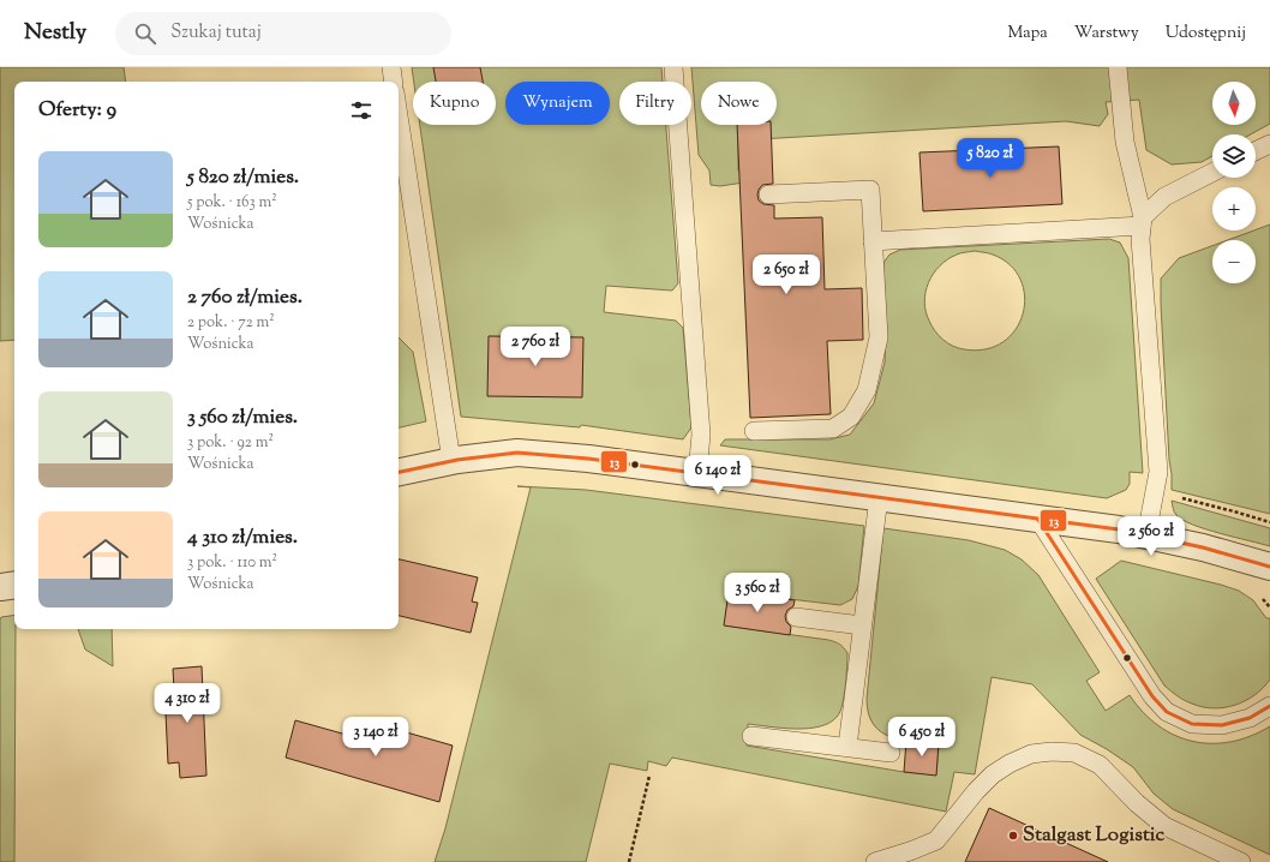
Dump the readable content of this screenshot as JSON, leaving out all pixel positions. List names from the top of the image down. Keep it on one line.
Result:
{"places":["Stalgast Logistic"],"lines":["transit line 13"],"north":"bottom","page":{"header":"Nestly","search":"Szukaj tutaj","nav":["Mapa","Warstwy","Udostępnij"],"map_buttons":["+","−"],"chip":["Kupno","Wynajem","Filtry","Nowe"],"heading":"Oferty: 9","price":["5 820 zł","2 650 zł","2 760 zł","6 140 zł","2 560 zł","3 560 zł","4 310 zł","3 140 zł","6 450 zł"],"list":[{"name":"5 820 zł/mies.","note":"5 pok. · 163 m² · Wośnicka"},{"name":"2 760 zł/mies.","note":"2 pok. · 72 m² · Wośnicka"},{"name":"3 560 zł/mies.","note":"3 pok. · 92 m² · Wośnicka"},{"name":"4 310 zł/mies.","note":"3 pok. · 110 m² · Wośnicka"}]}}
